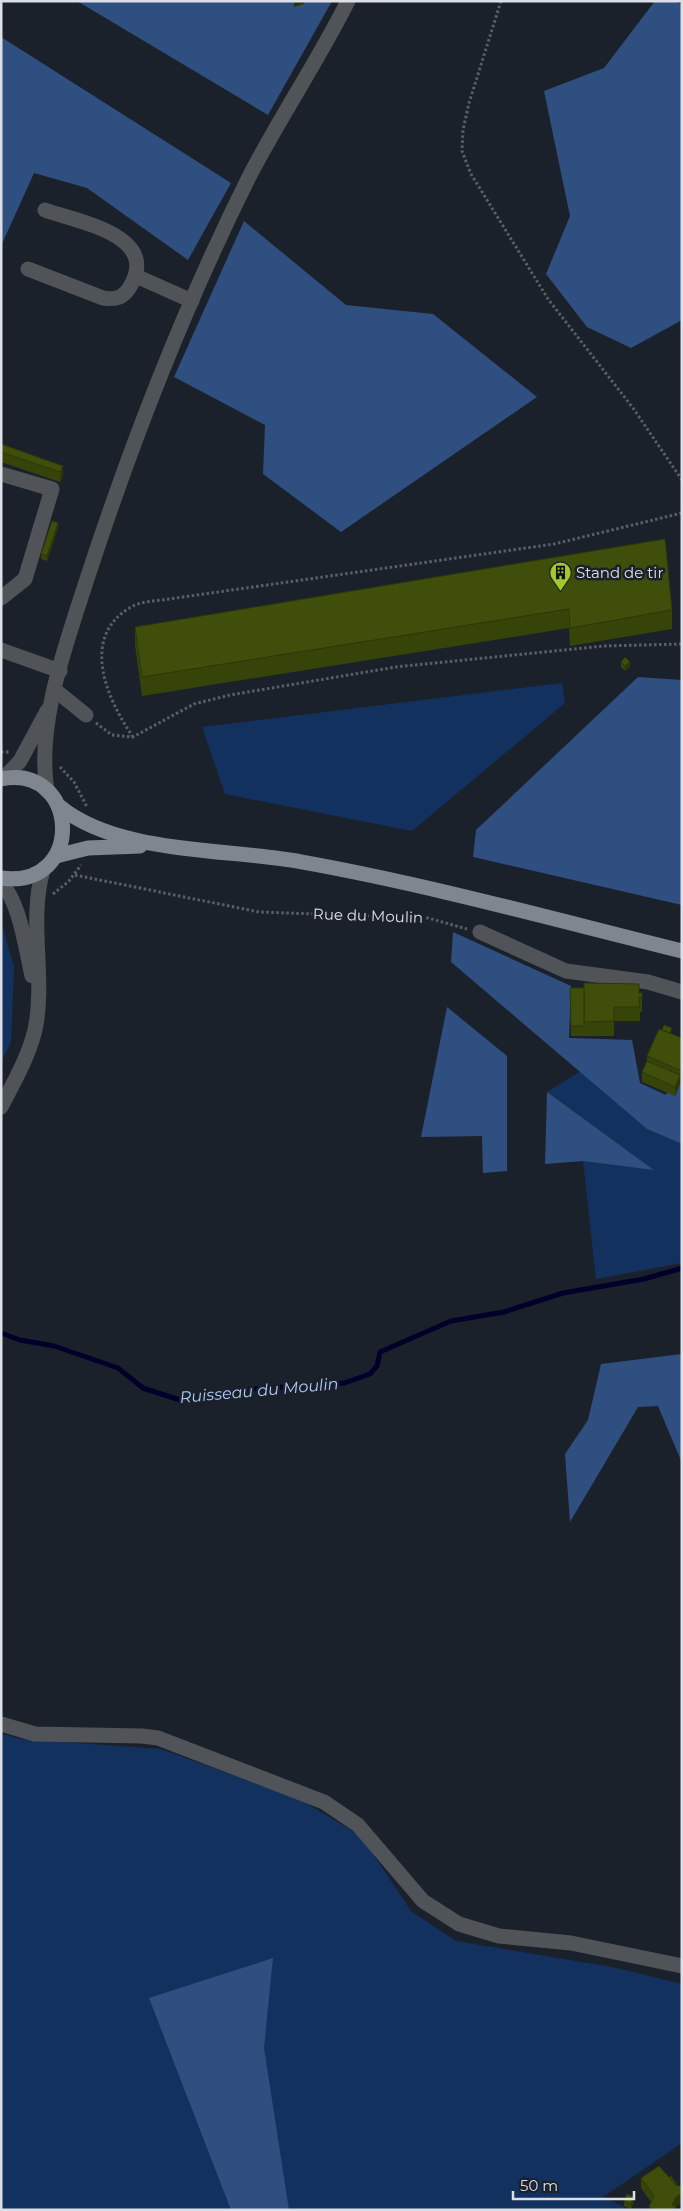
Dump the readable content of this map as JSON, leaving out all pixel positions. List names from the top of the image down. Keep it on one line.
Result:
{"streets":{"path":["Rue du Moulin"]},"water":["Ruisseau du Moulin"],"places":{"building":["Stand de tir"]},"scale_bar":"50 m"}
